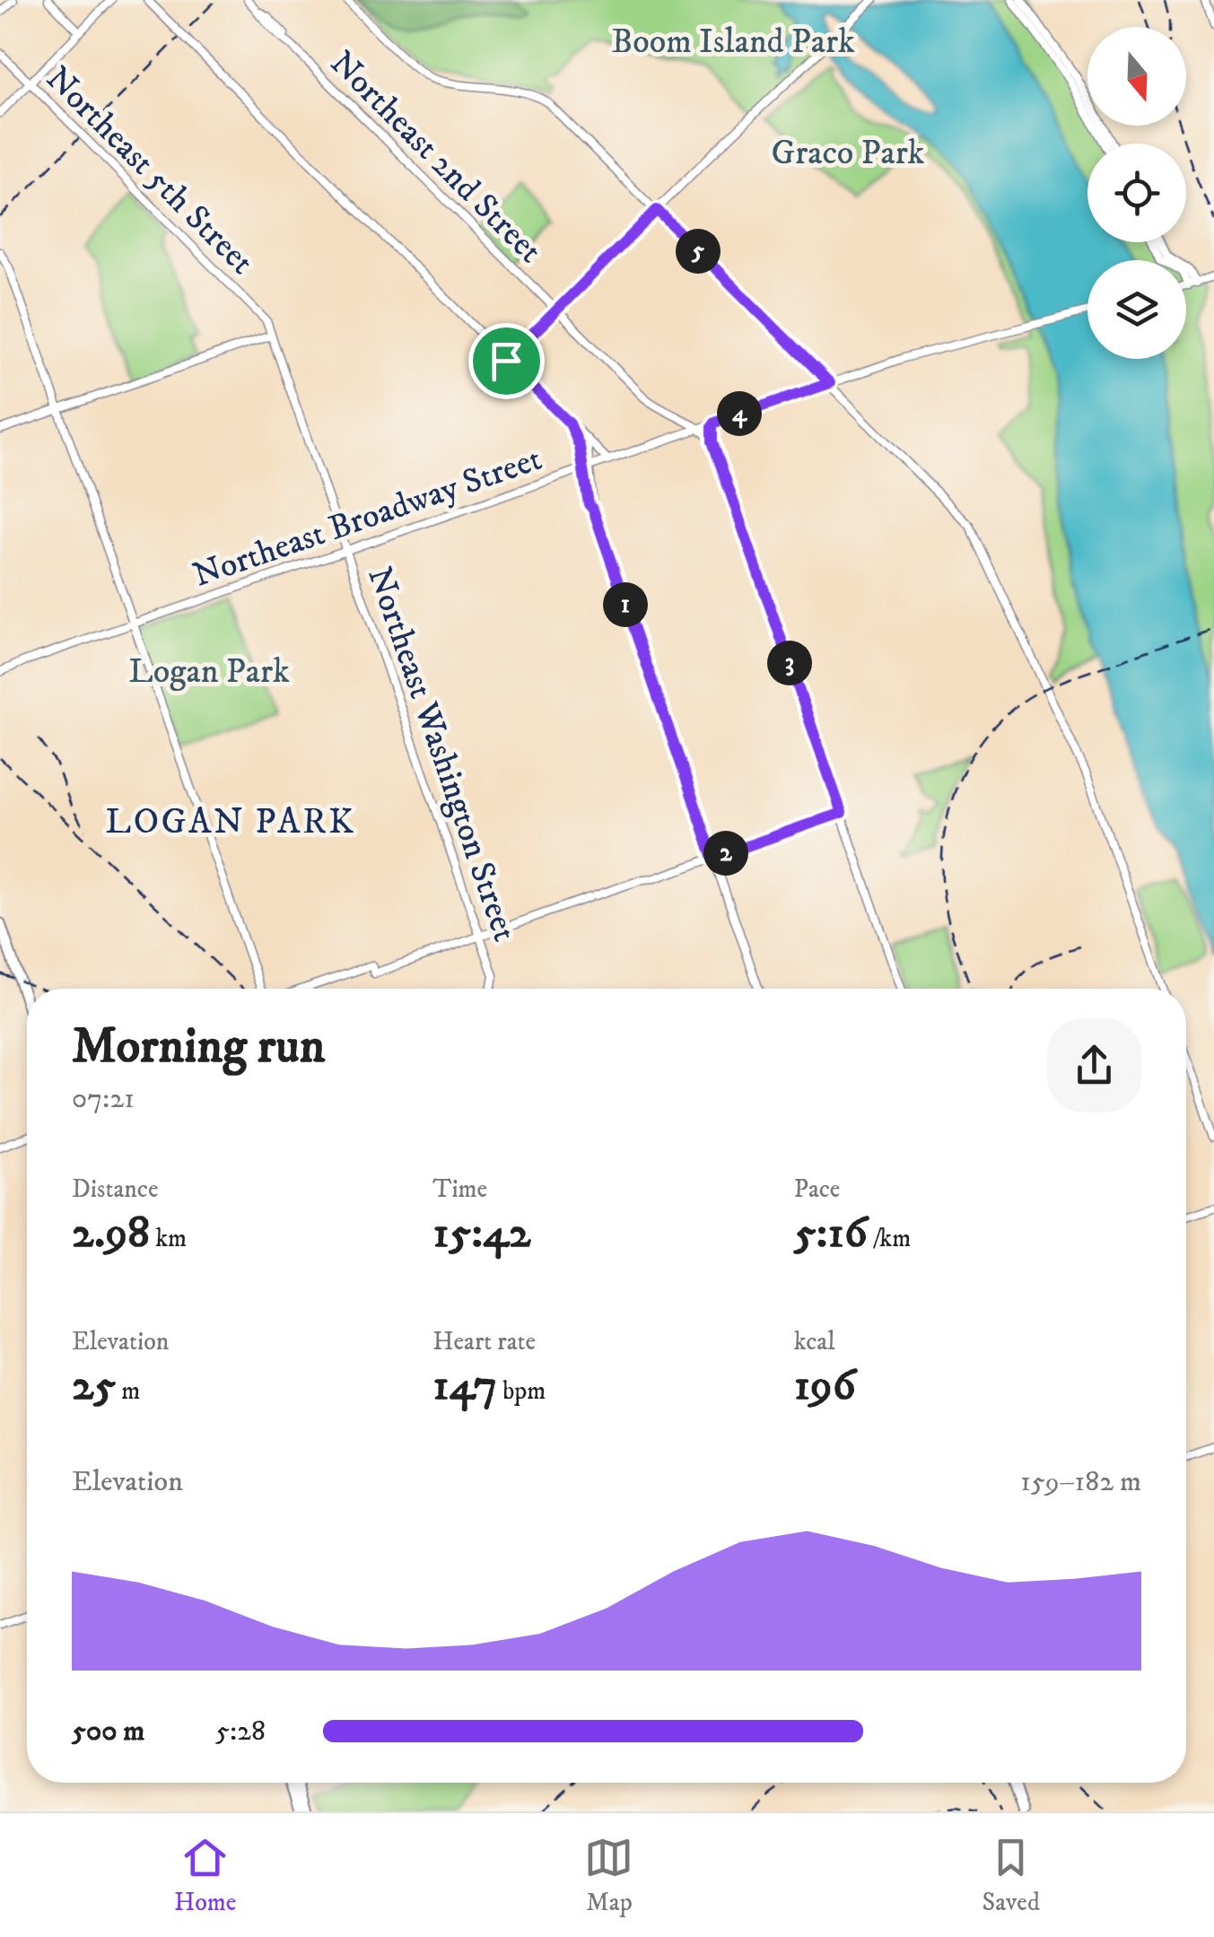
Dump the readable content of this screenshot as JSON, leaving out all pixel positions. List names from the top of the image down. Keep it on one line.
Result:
{"streets":{"street":["Northeast 2nd Street","Northeast 5th Street","Northeast Broadway Street","Northeast Washington Street"]},"crossings":[["Northeast 2nd Street","Northeast Broadway Street"],["Northeast 5th Street","Northeast Washington Street"],["Northeast Broadway Street","Northeast Washington Street"]],"districts":["LOGAN PARK"],"parks":["Boom Island Park","Graco Park","Logan Park"],"north":"bottom","page":{"pins":["5","4","1","3","2"],"heading":["Morning run","07:21"],"stats":[["Distance","2.98 km"],["Time","15:42"],["Pace","5:16 /km"],["Elevation","25 m"],["Heart rate","147 bpm"],["kcal","196"]],"chart":["Elevation","159–182 m"],"list":[{"name":"500 m","note":"5:28"}],"tabs":["Home","Map","Saved"]}}
